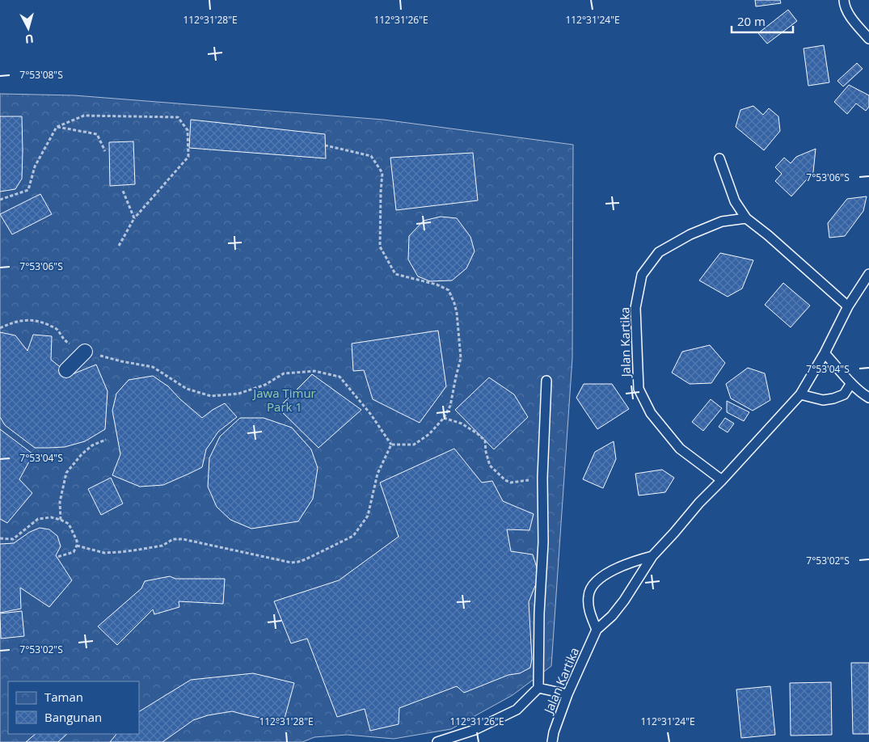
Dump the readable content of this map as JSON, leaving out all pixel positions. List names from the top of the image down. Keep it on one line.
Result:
{"streets":{"lane":["Jalan Kartika"]},"parks":["Jawa Timur Park 1"],"legend":["Taman","Bangunan"],"scale_bar":"20 m","north":"bottom","coordinates":["112°31'28\"E","112°31'26\"E","112°31'24\"E","7°53'08\"S","7°53'06\"S","7°53'04\"S","7°53'02\"S"]}
